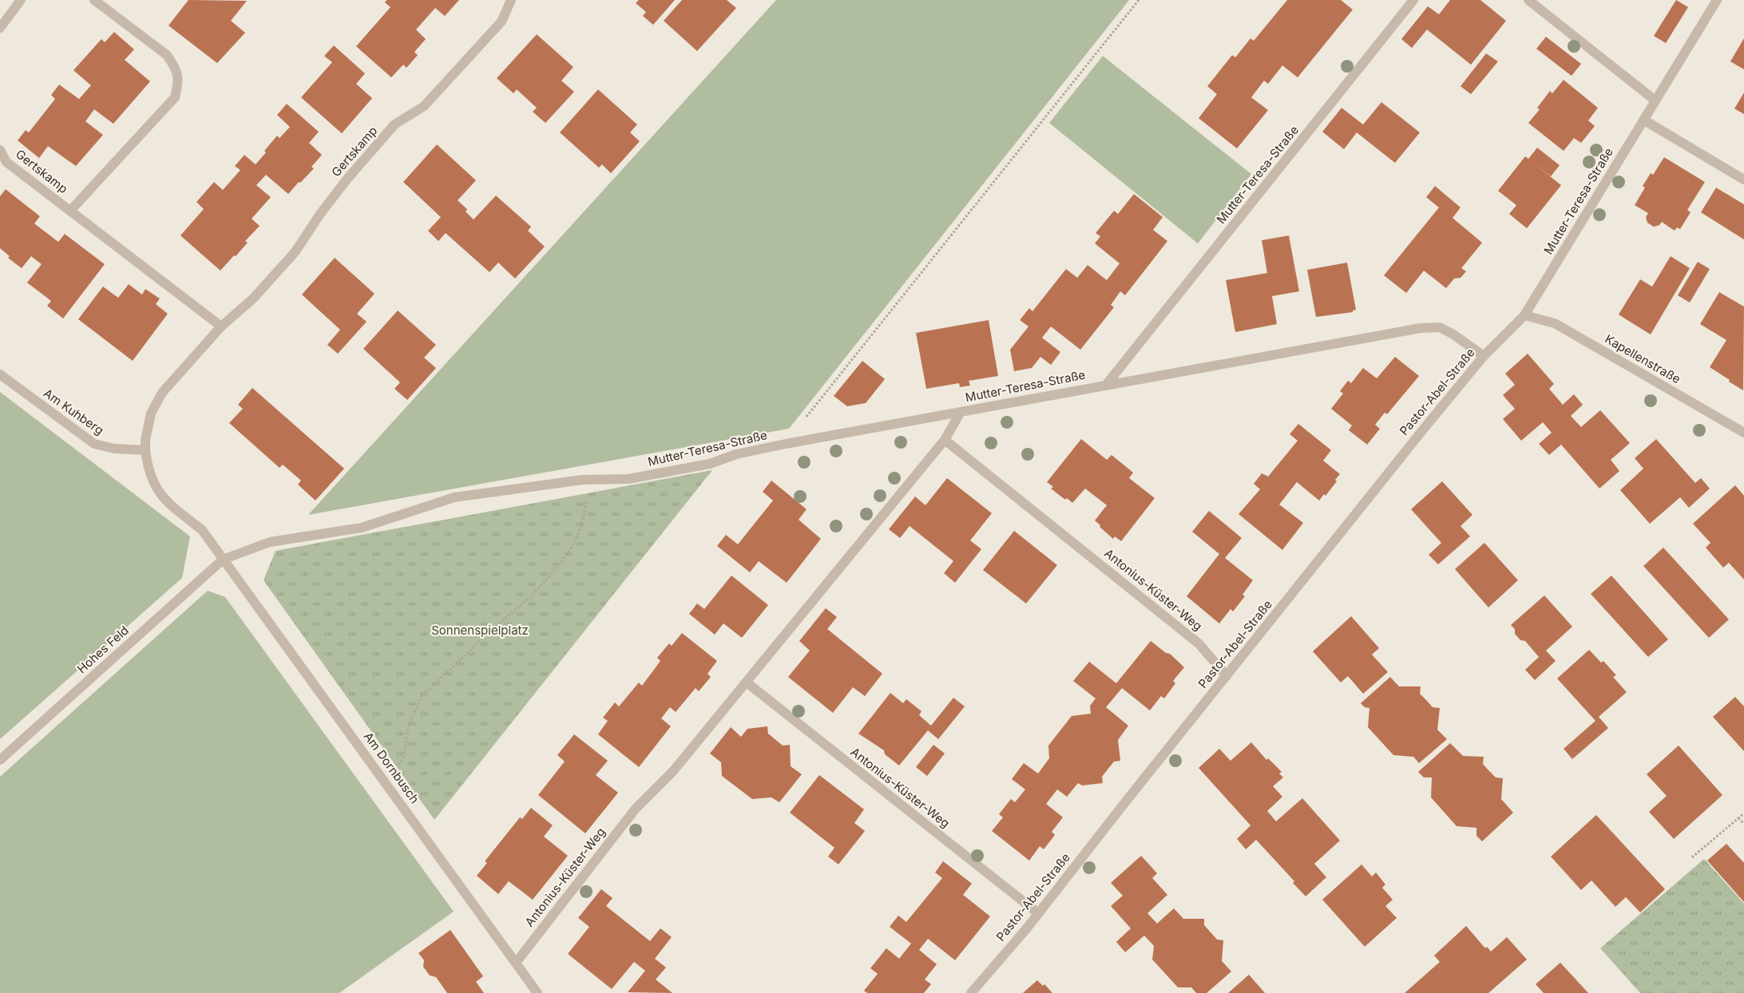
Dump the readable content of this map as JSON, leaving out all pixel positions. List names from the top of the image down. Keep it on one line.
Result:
{"streets":{"street":["Gertskamp","Mutter-Teresa-Straße","Kapellenstraße","Pastor-Abel-Straße","Am Kuhberg","Antonius-Küster-Weg","Hohes Feld","Am Dornbusch"]},"crossings":[["Gertskamp","Am Kuhberg"],["Mutter-Teresa-Straße","Kapellenstraße"],["Mutter-Teresa-Straße","Pastor-Abel-Straße"],["Mutter-Teresa-Straße","Antonius-Küster-Weg"],["Mutter-Teresa-Straße","Hohes Feld"],["Mutter-Teresa-Straße","Am Dornbusch"],["Kapellenstraße","Pastor-Abel-Straße"],["Pastor-Abel-Straße","Antonius-Küster-Weg"],["Antonius-Küster-Weg","Am Dornbusch"],["Hohes Feld","Am Dornbusch"]],"parks":["Sonnenspielplatz"]}
